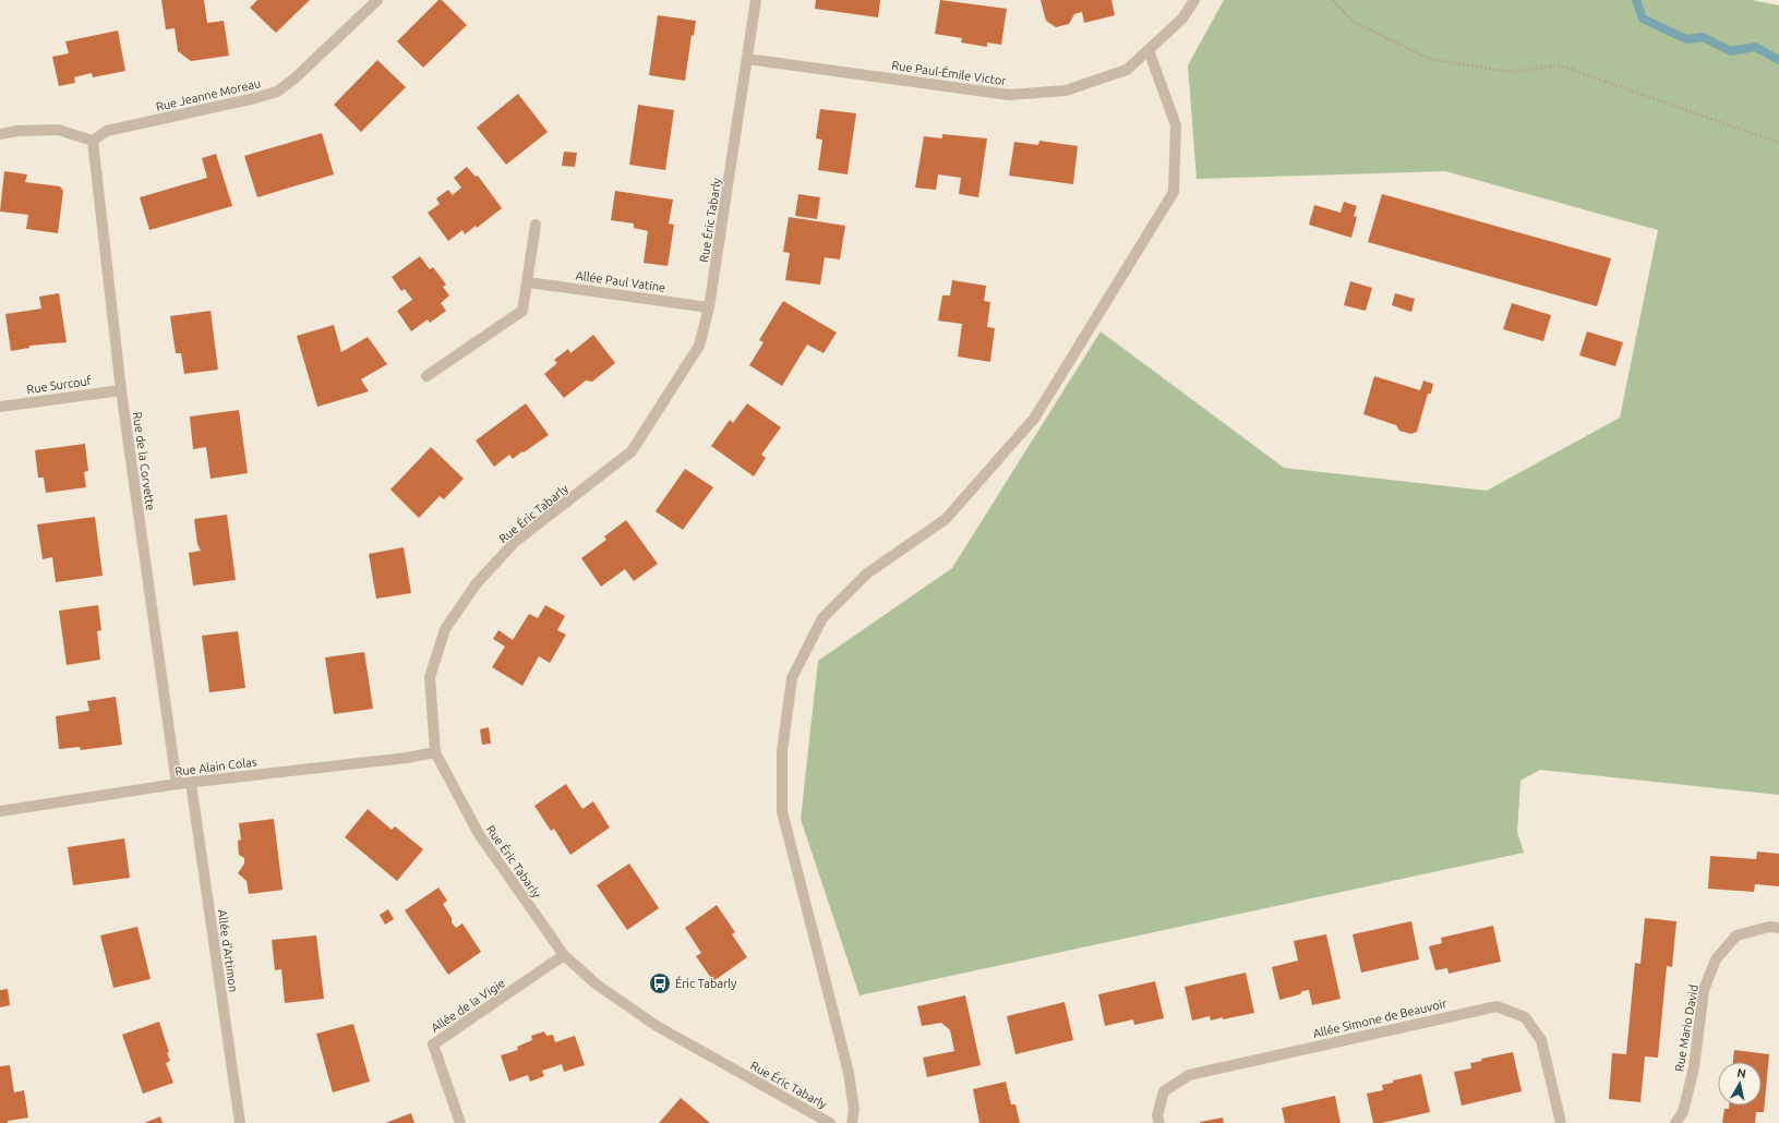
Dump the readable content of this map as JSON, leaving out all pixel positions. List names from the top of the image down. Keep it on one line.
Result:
{"streets":{"street":["Rue Paul-Émile Victor","Rue Jeanne Moreau","Rue Éric Tabarly","Allée Paul Vatine","Rue Surcouf","Rue de la Corvette","Rue Alain Colas","Allée d'Artimon","Allée de la Vigie","Allée Simone de Beauvoir","Rue Mario David"]},"crossings":[["Rue Paul-Émile Victor","Rue Éric Tabarly"],["Rue Jeanne Moreau","Rue de la Corvette"],["Rue Éric Tabarly","Allée Paul Vatine"],["Rue Éric Tabarly","Rue Alain Colas"],["Rue Éric Tabarly","Allée de la Vigie"],["Rue Surcouf","Rue de la Corvette"],["Rue de la Corvette","Rue Alain Colas"],["Rue Alain Colas","Allée d'Artimon"]],"places":{"bus stop":["Éric Tabarly"]},"north":"top"}
